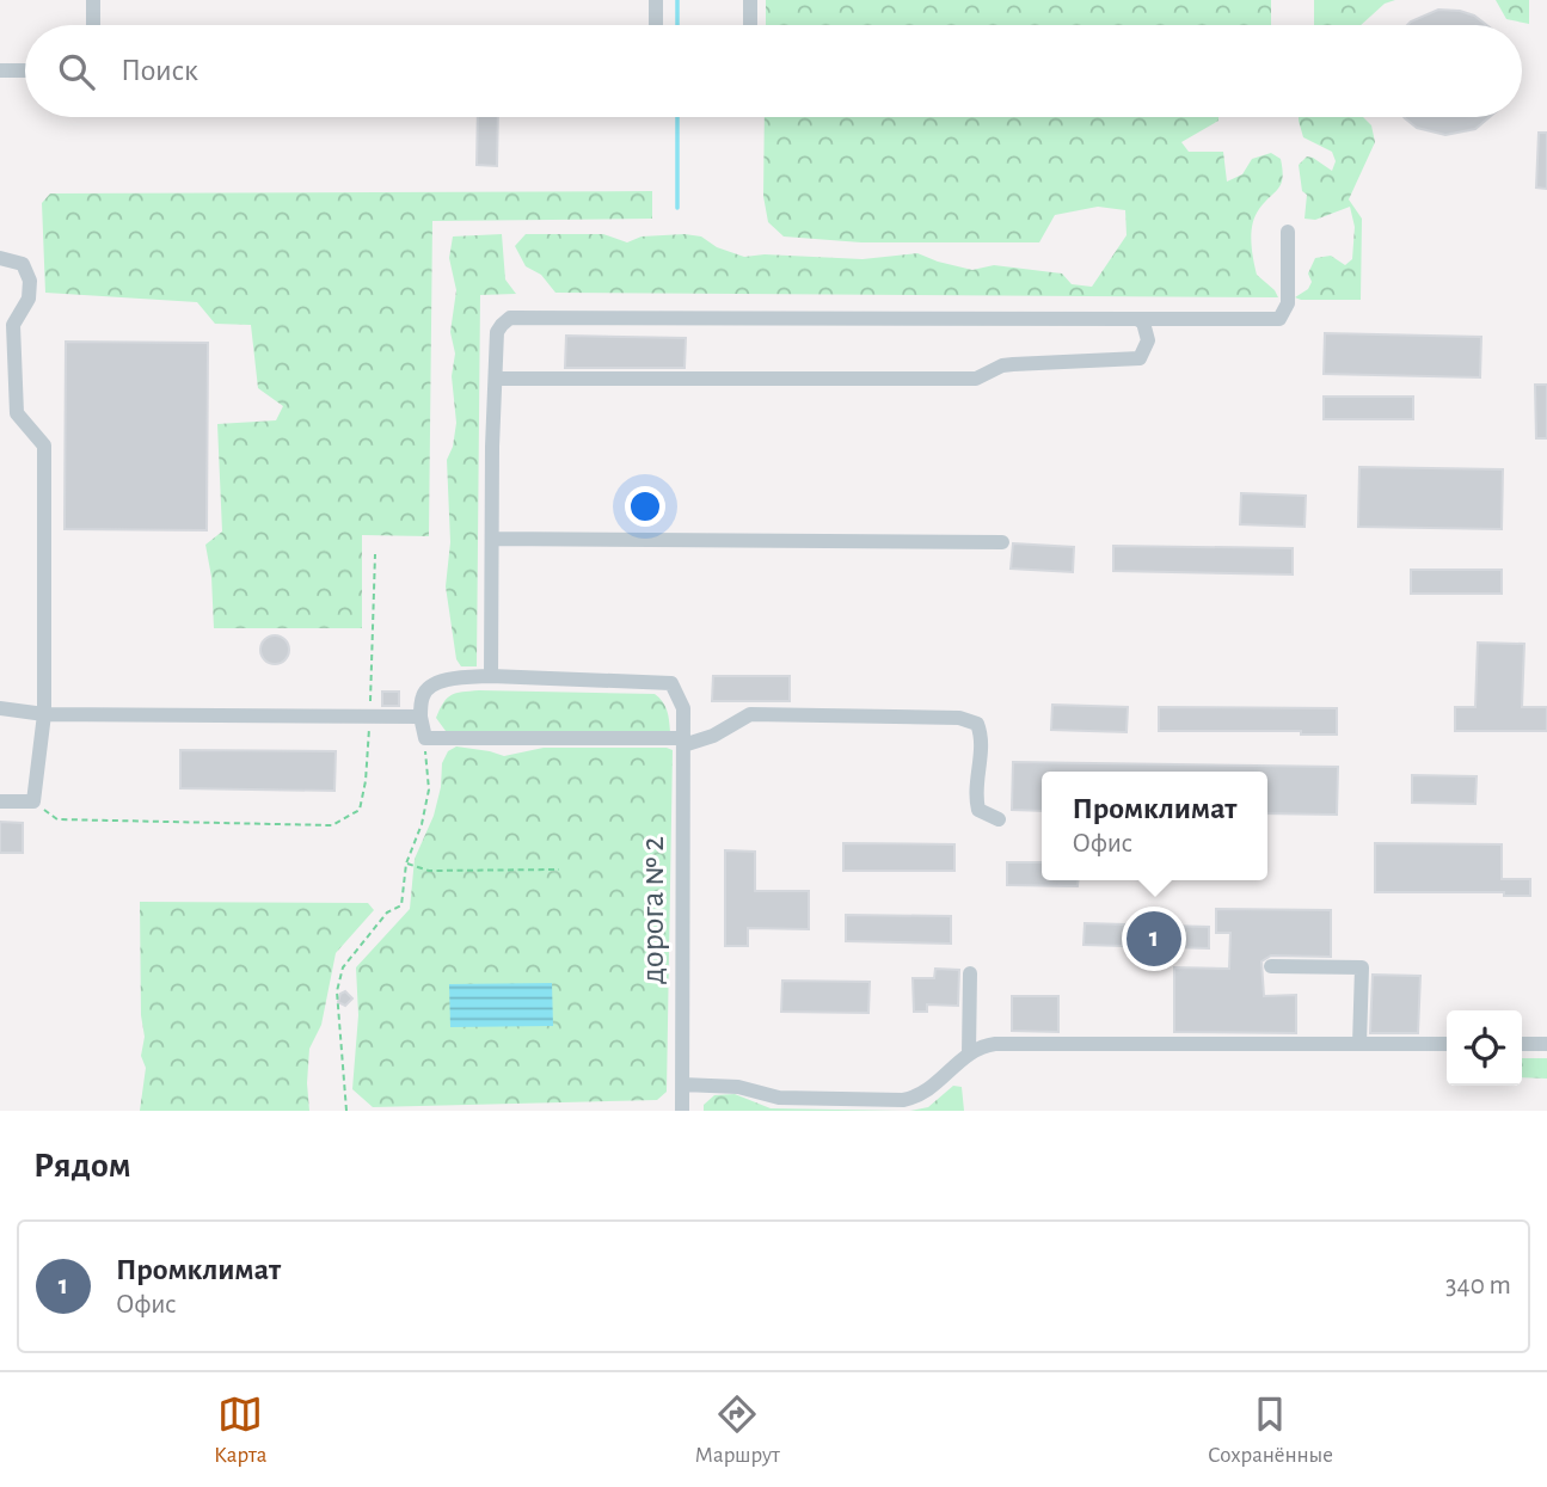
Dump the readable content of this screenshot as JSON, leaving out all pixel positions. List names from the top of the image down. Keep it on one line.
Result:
{"streets":{"street":["дорога № 2"]},"page":{"search":"Поиск","popup":["Промклимат","Офис"],"pins":"1","heading":"Рядом","list":[{"mark":"1","name":"Промклимат","note":"Офис","value":"340 m"}],"nav":["Карта","Маршрут","Сохранённые"]}}
